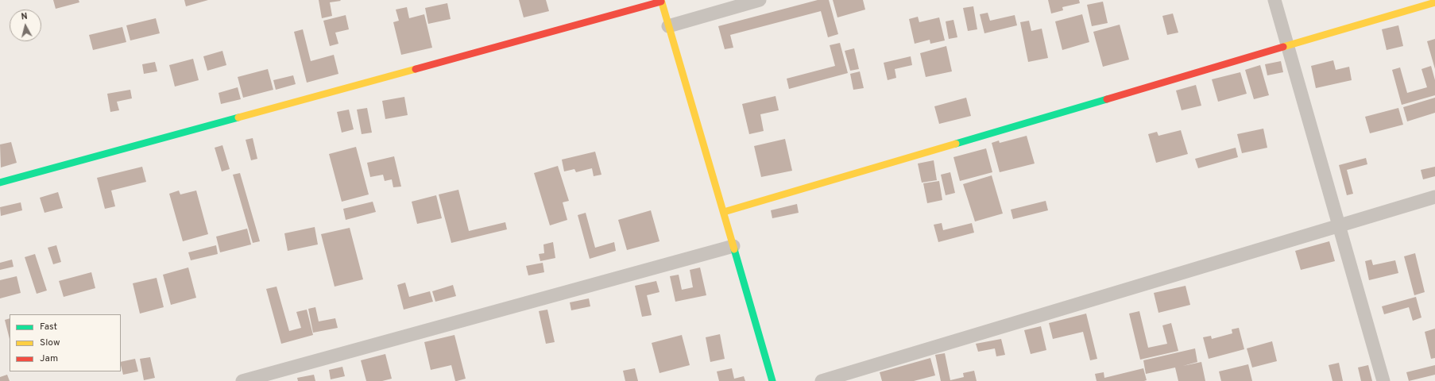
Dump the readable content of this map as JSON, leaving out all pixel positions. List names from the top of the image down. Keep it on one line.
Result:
{"legend":["Fast","Slow","Jam"],"north":"top"}
